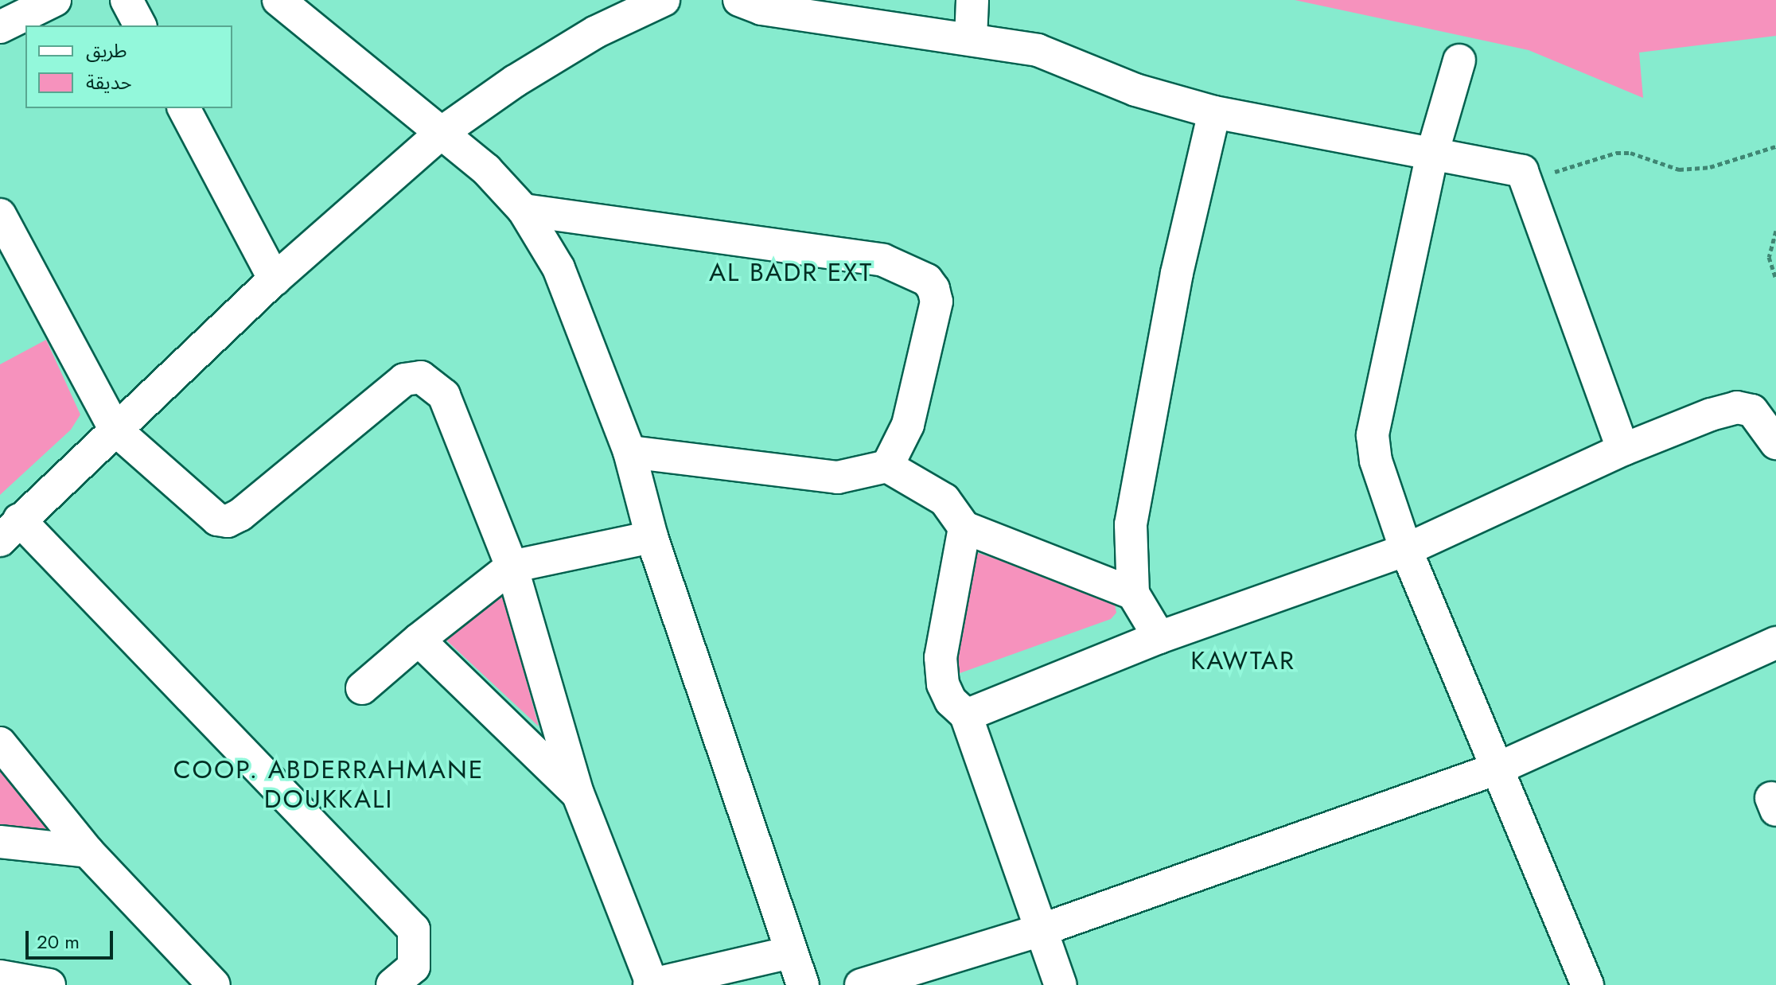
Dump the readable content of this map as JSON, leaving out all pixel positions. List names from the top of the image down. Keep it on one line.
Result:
{"districts":["AL BADR EXT","KAWTAR","COOP. ABDERRAHMANE DOUKKALI"],"legend":["طريق","حديقة"],"scale_bar":"20 m"}
